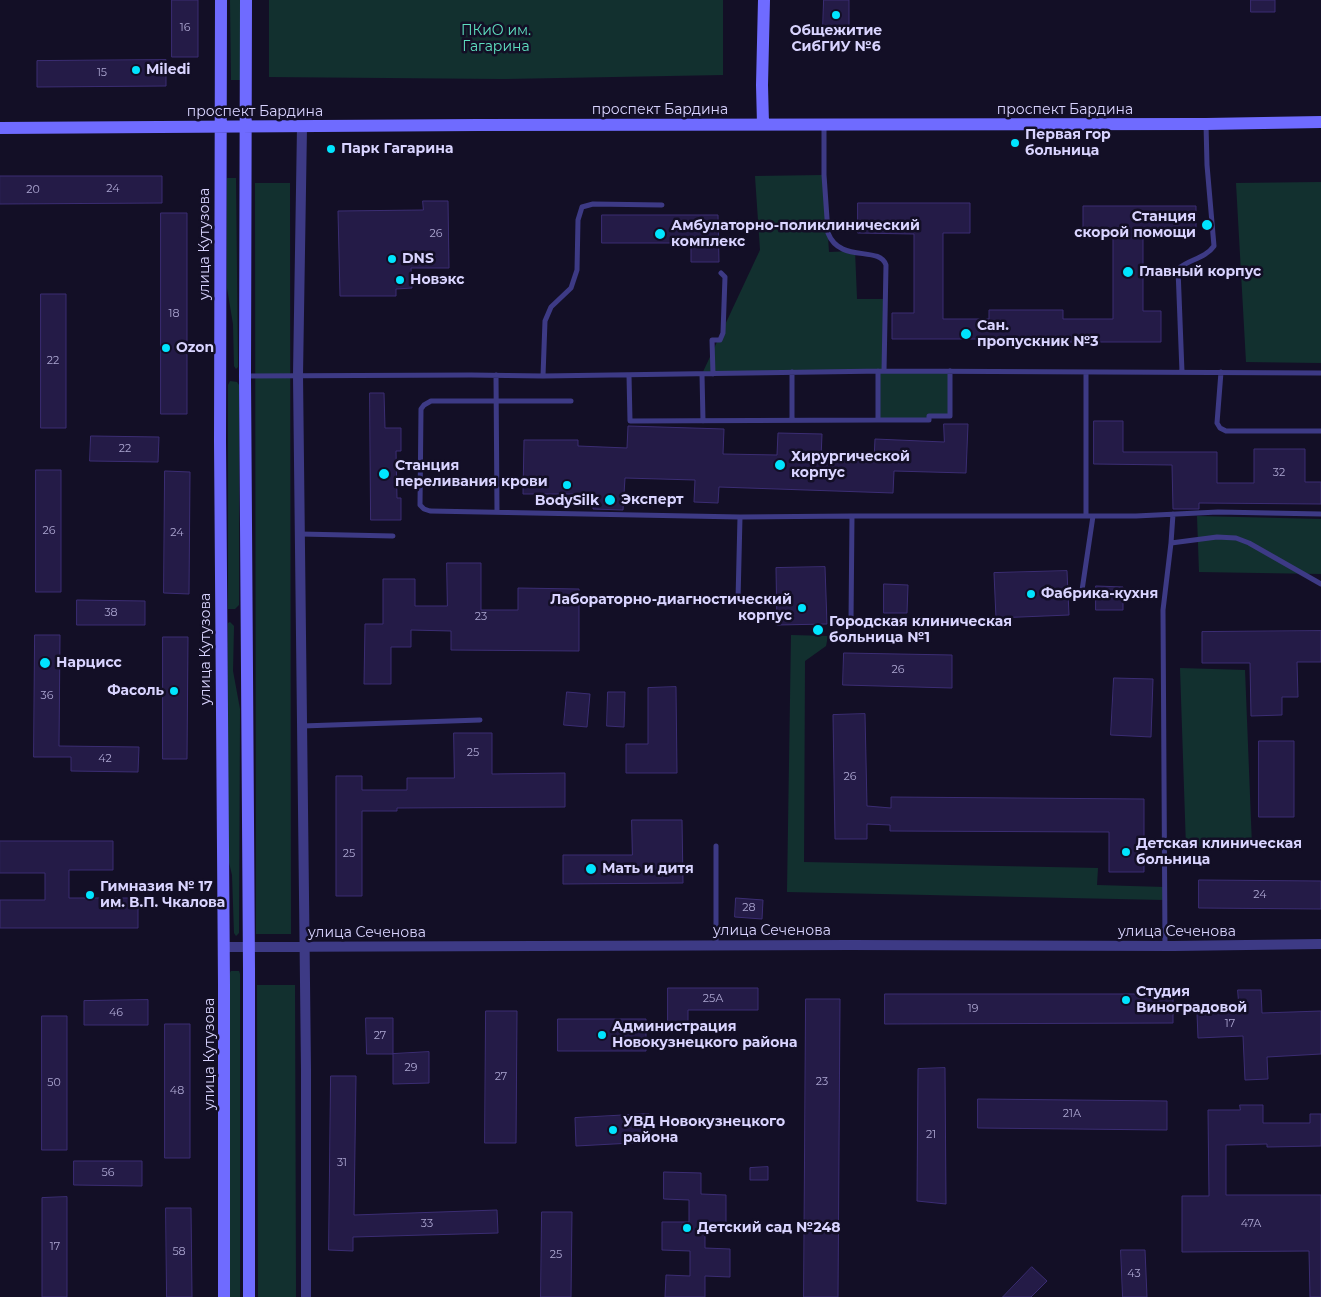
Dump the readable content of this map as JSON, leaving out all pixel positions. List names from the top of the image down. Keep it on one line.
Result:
{"streets":{"main road":["проспект Бардина","улица Кутузова"],"street":["улица Сеченова"]},"crossings":[["проспект Бардина","улица Кутузова"],["улица Кутузова","улица Сеченова"]],"parks":["ПКиО им. Гагарина"],"places":["Общежитие СибГИУ №6","Miledi","Первая гор больница","Парк Гагарина","Станция скорой помощи","Амбулаторно-поликлинический комплекс","DNS","Главный корпус","Новэкс","Сан. пропускник №3","Ozon","Хирургической корпус","Станция переливания крови","BodySilk","Эксперт","Фабрика-кухня","Лабораторно-диагностический корпус","Городская клиническая больница №1","Нарцисс","Фасоль","Детская клиническая больница","Мать и дитя","Гимназия № 17 им. В.П. Чкалова","Студия Виноградовой","Администрация Новокузнецкого района","УВД Новокузнецкого района","Детский сад №248"],"house_numbers":["16","15","24","20","26","18","22","22","32","26","24","38","23","26","36","25","42","26","25","24","28","25А","19","46","17","27","29","27","23","50","48","21А","21","31","56","33","47А","17","58","25","43"]}
